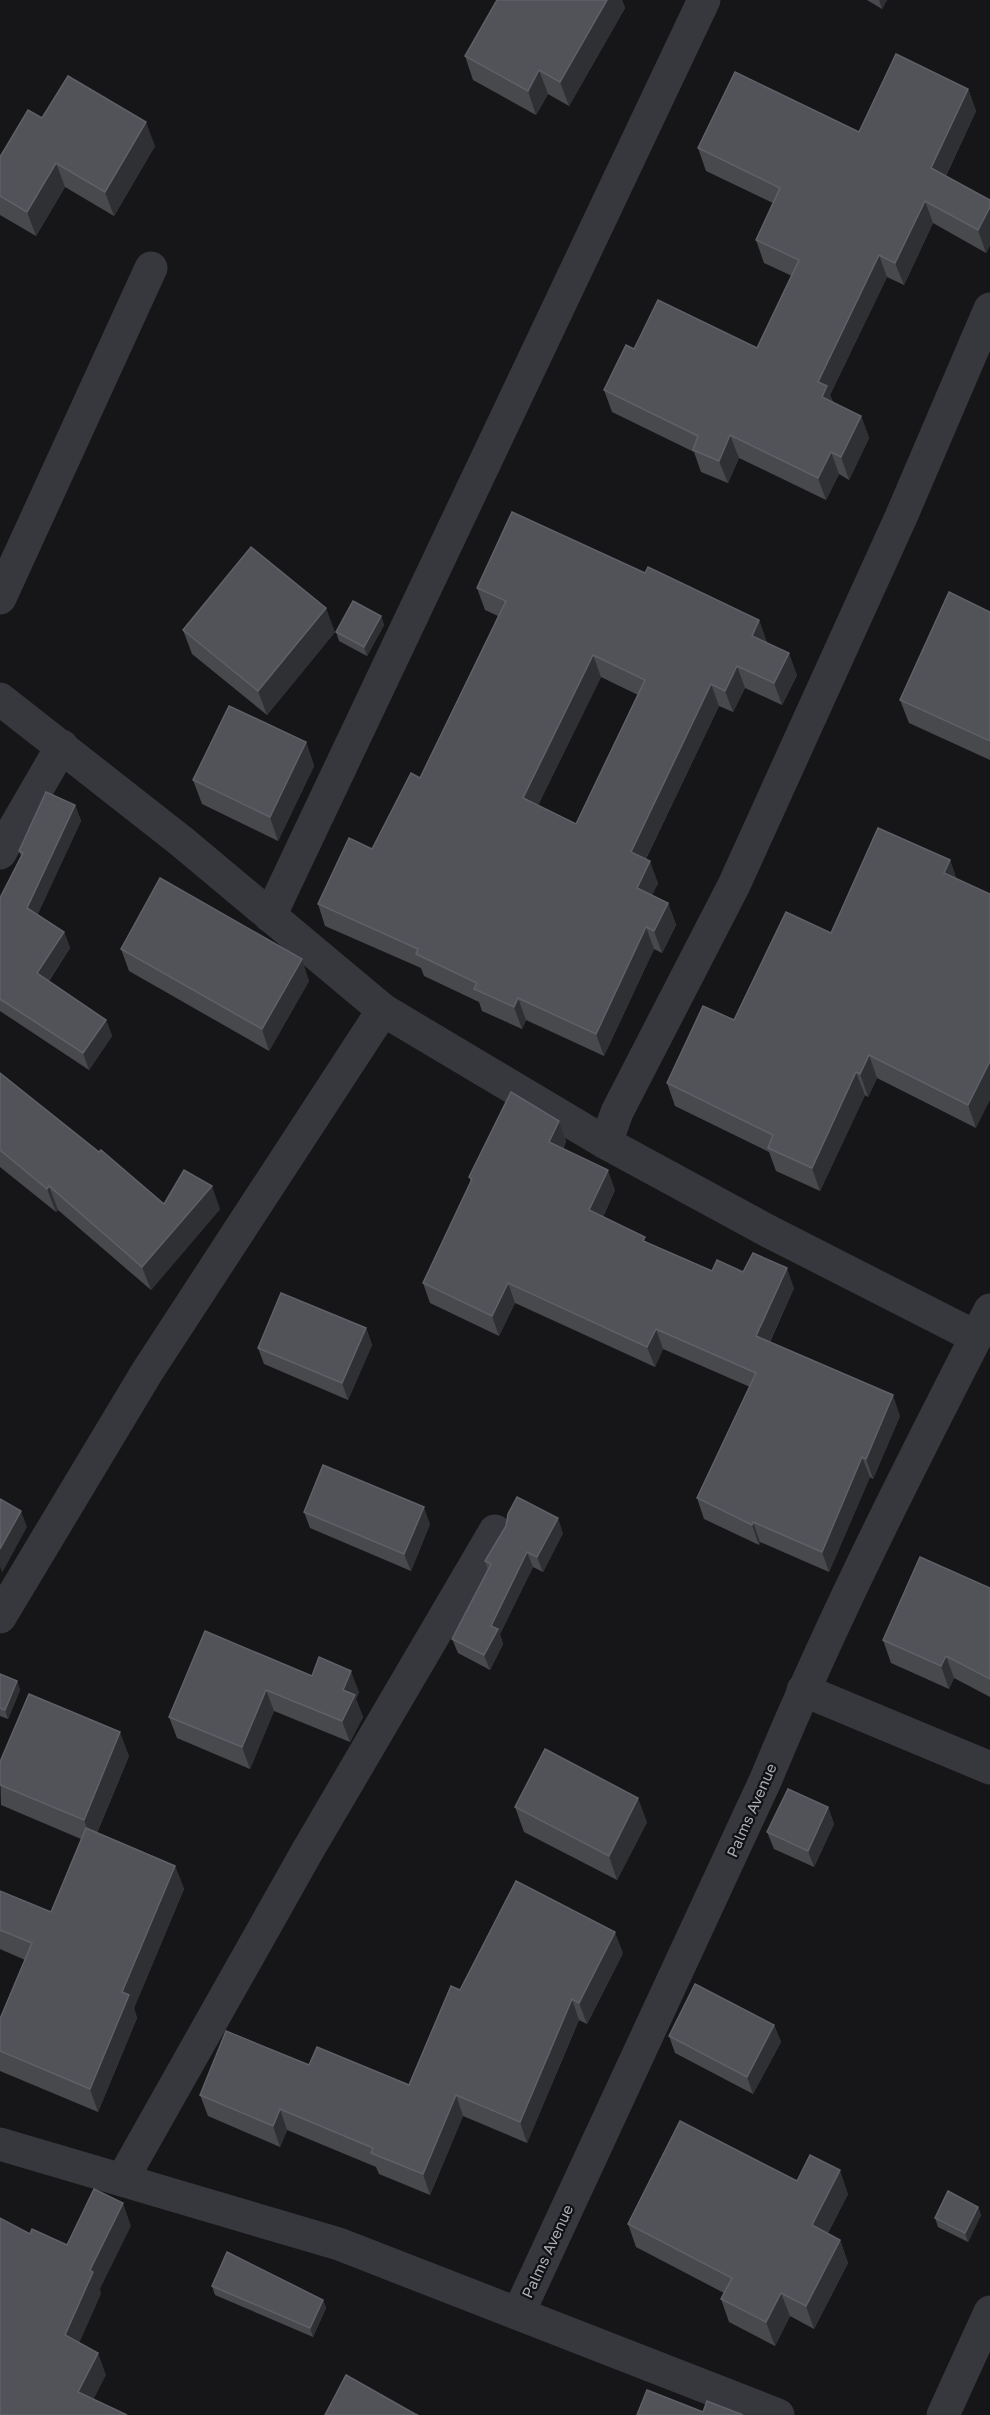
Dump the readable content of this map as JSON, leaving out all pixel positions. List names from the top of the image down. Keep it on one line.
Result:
{"streets":{"street":["Palms Avenue"]}}
